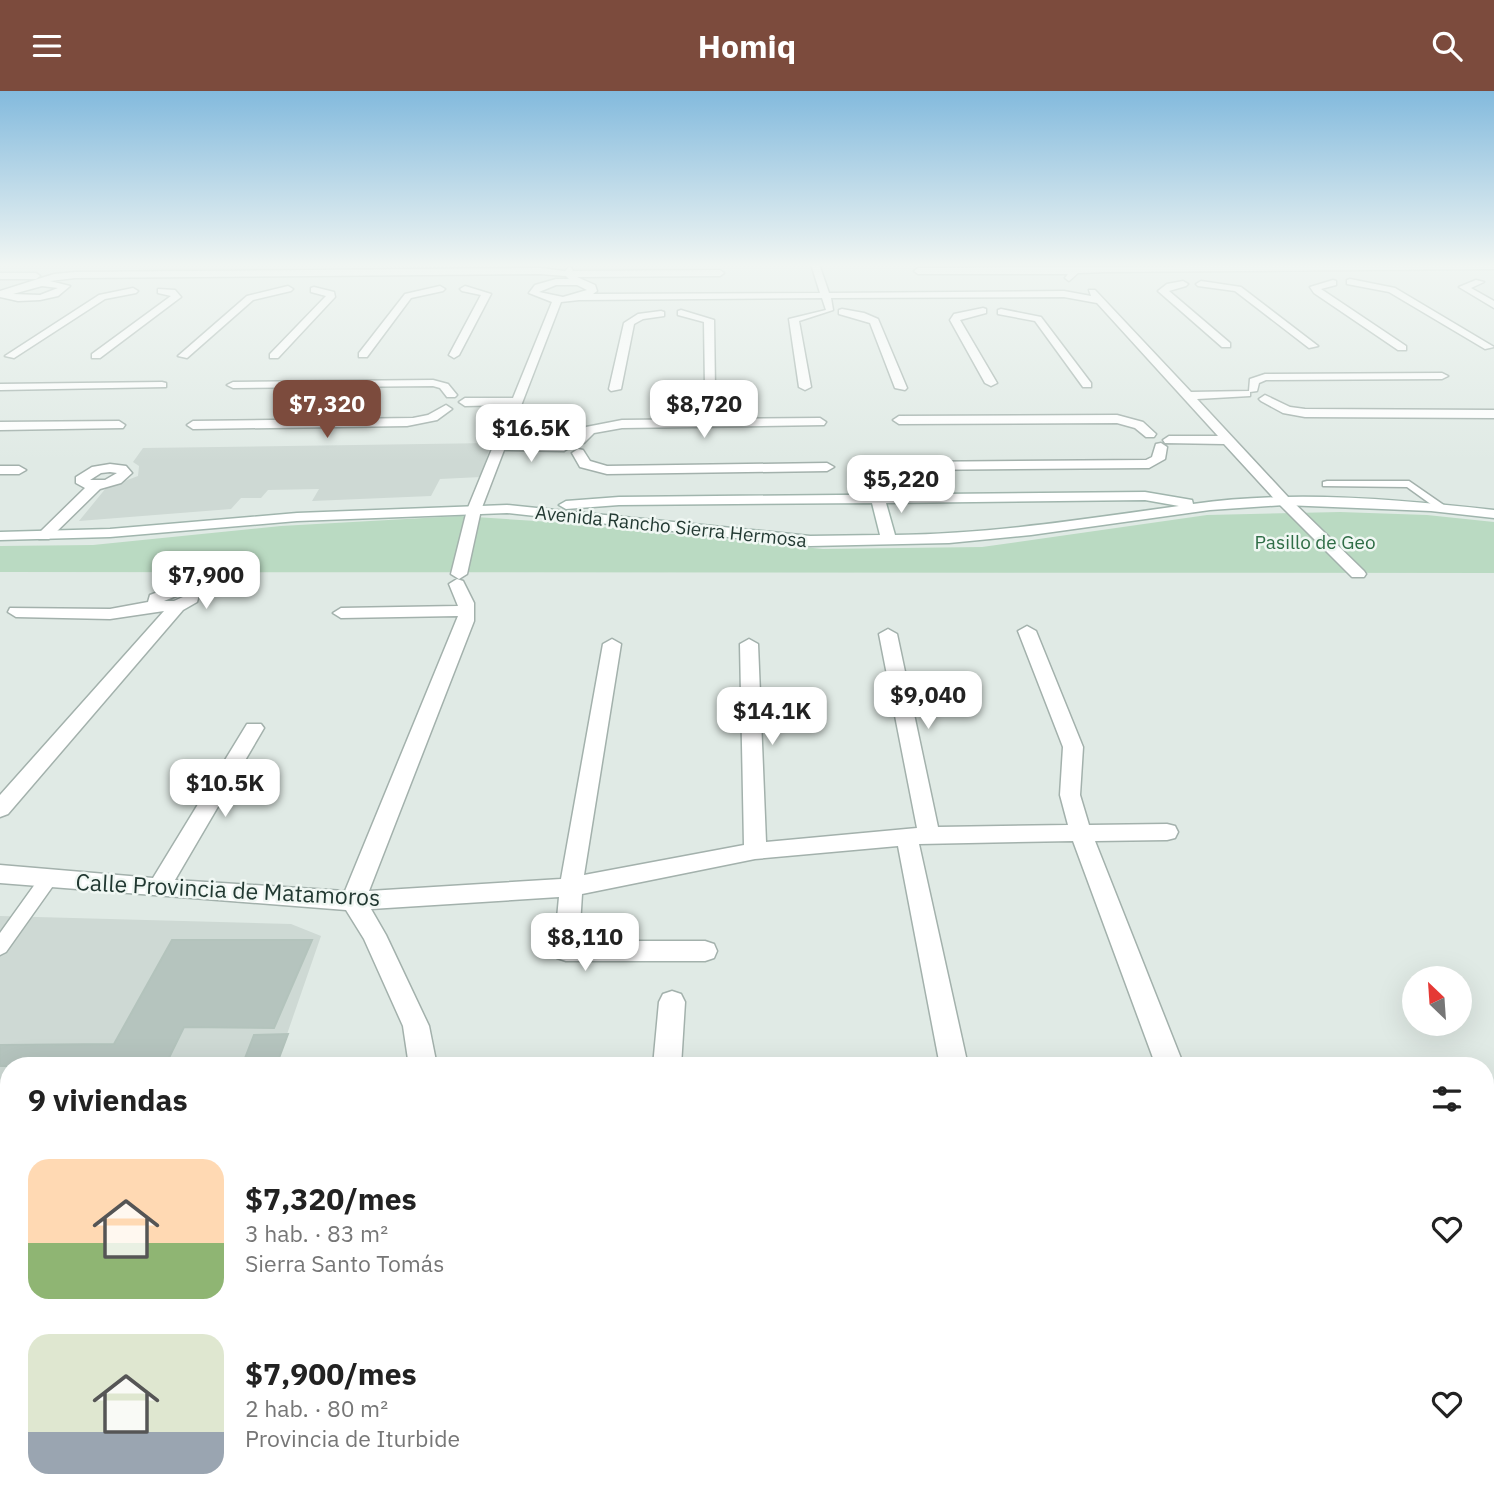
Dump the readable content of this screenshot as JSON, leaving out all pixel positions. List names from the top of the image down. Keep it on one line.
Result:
{"streets":{"street":["Avenida Rancho Sierra Hermosa","Calle Provincia de Matamoros"]},"parks":["Pasillo de Geo"],"north":"top left","page":{"header":"Homiq","price":["$7,320","$8,720","$16.5K","$5,220","$7,900","$9,040","$14.1K","$10.5K","$8,110"],"heading":"9 viviendas","list":[{"name":"$7,320/mes","note":"3 hab. · 83 m² · Sierra Santo Tomás"},{"name":"$7,900/mes","note":"2 hab. · 80 m² · Provincia de Iturbide"}]}}
